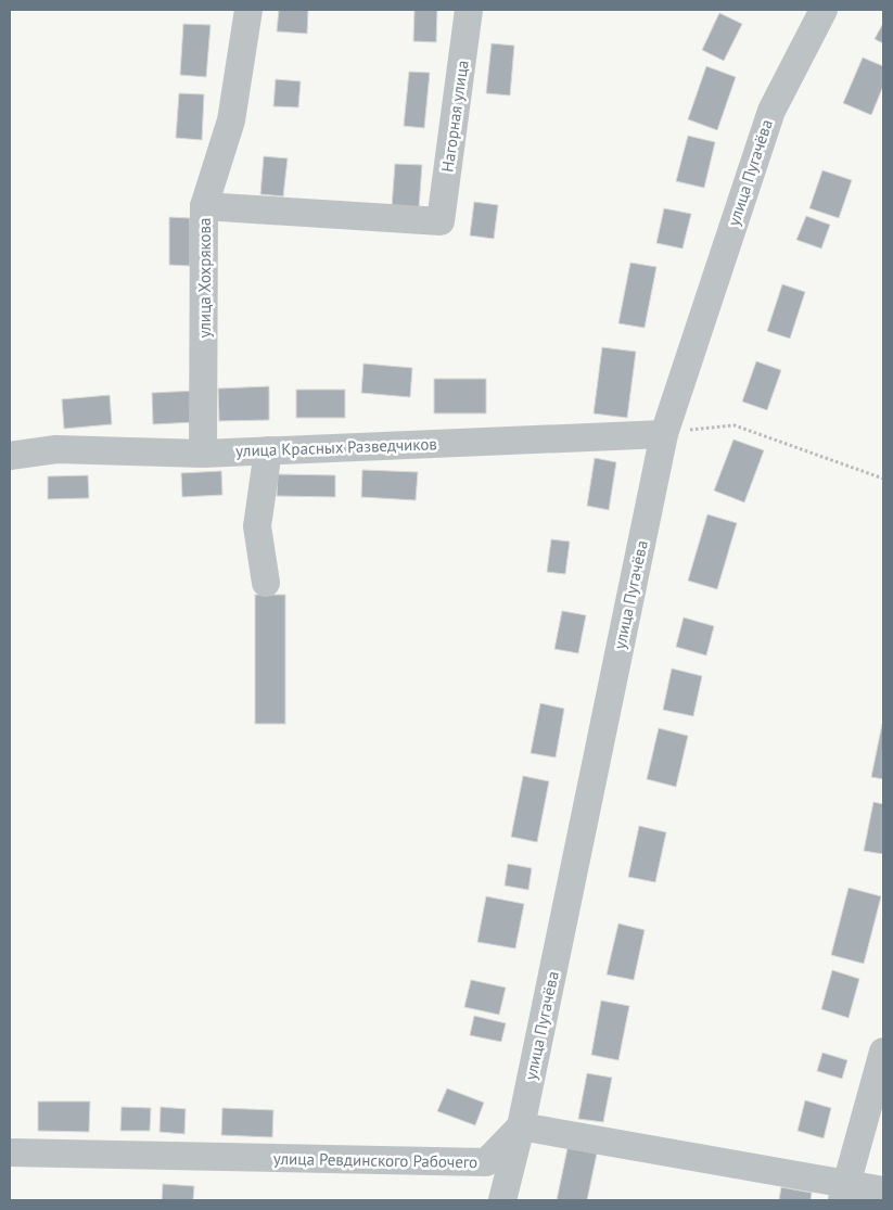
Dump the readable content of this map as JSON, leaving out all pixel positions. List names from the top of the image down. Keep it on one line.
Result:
{"streets":{"street":["Нагорная улица","улица Пугачёва","улица Хохрякова","улица Красных Разведчиков","улица Ревдинского Рабочего"]},"crossings":[["Нагорная улица","улица Хохрякова"],["улица Пугачёва","улица Красных Разведчиков"],["улица Пугачёва","улица Ревдинского Рабочего"],["улица Хохрякова","улица Красных Разведчиков"]]}
